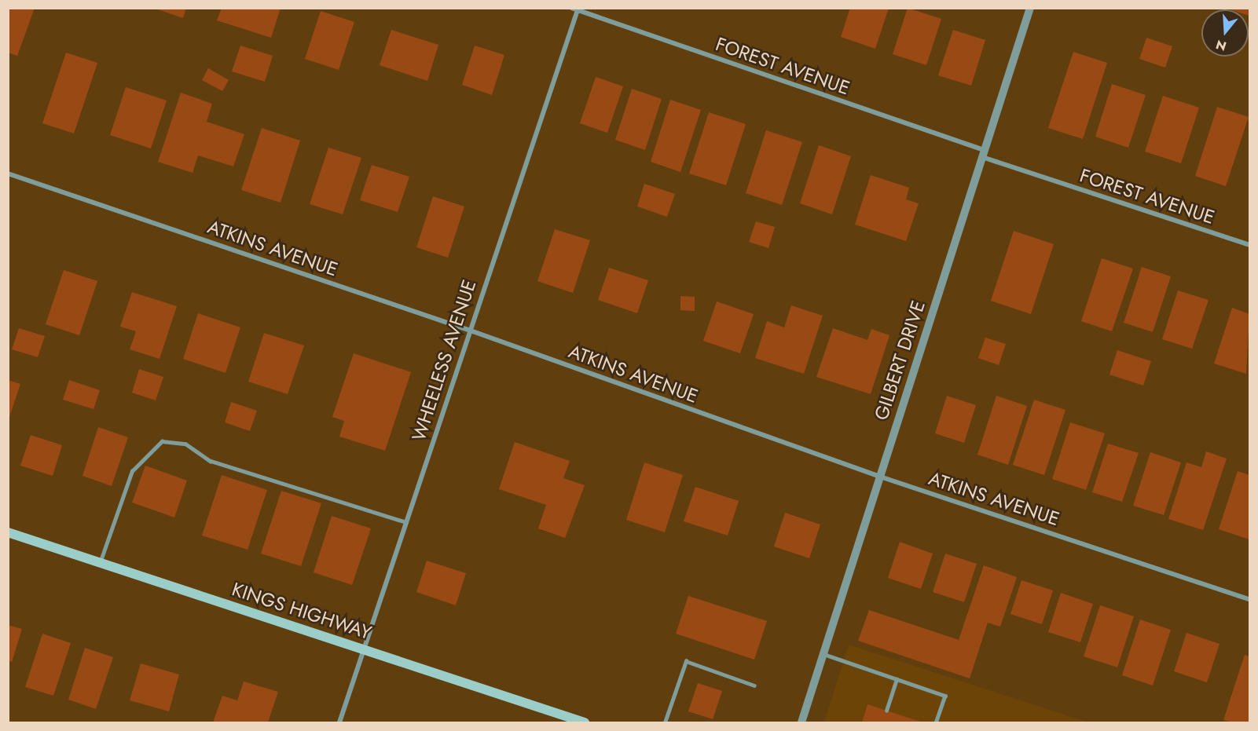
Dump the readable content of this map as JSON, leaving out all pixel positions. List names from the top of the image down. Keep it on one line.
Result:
{"streets":{"main road":["KINGS HIGHWAY"],"street":["FOREST AVENUE","ATKINS AVENUE","WHEELESS AVENUE","GILBERT DRIVE"]},"crossings":[["FOREST AVENUE","WHEELESS AVENUE"],["FOREST AVENUE","GILBERT DRIVE"],["ATKINS AVENUE","WHEELESS AVENUE"],["ATKINS AVENUE","GILBERT DRIVE"],["WHEELESS AVENUE","KINGS HIGHWAY"]],"north":"bottom"}
